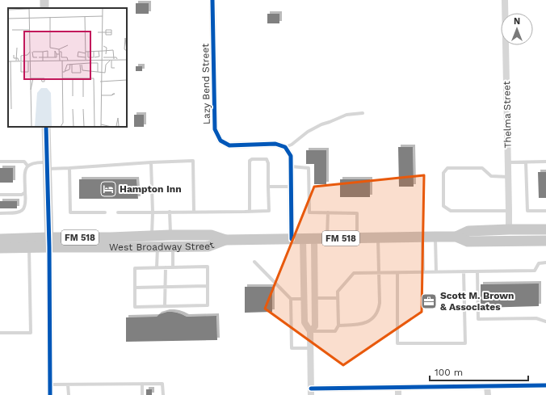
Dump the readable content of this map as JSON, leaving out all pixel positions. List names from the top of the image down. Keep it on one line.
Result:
{"streets":{"main road":["FM 518","West Broadway Street"],"street":["Lazy Bend Street","Thelma Street"]},"crossings":[["Thelma Street","West Broadway Street"]],"places":{"hotel":["Hampton Inn"],"office":["Scott M. Brown & Associates"]},"scale_bar":"100 m","north":"top"}
